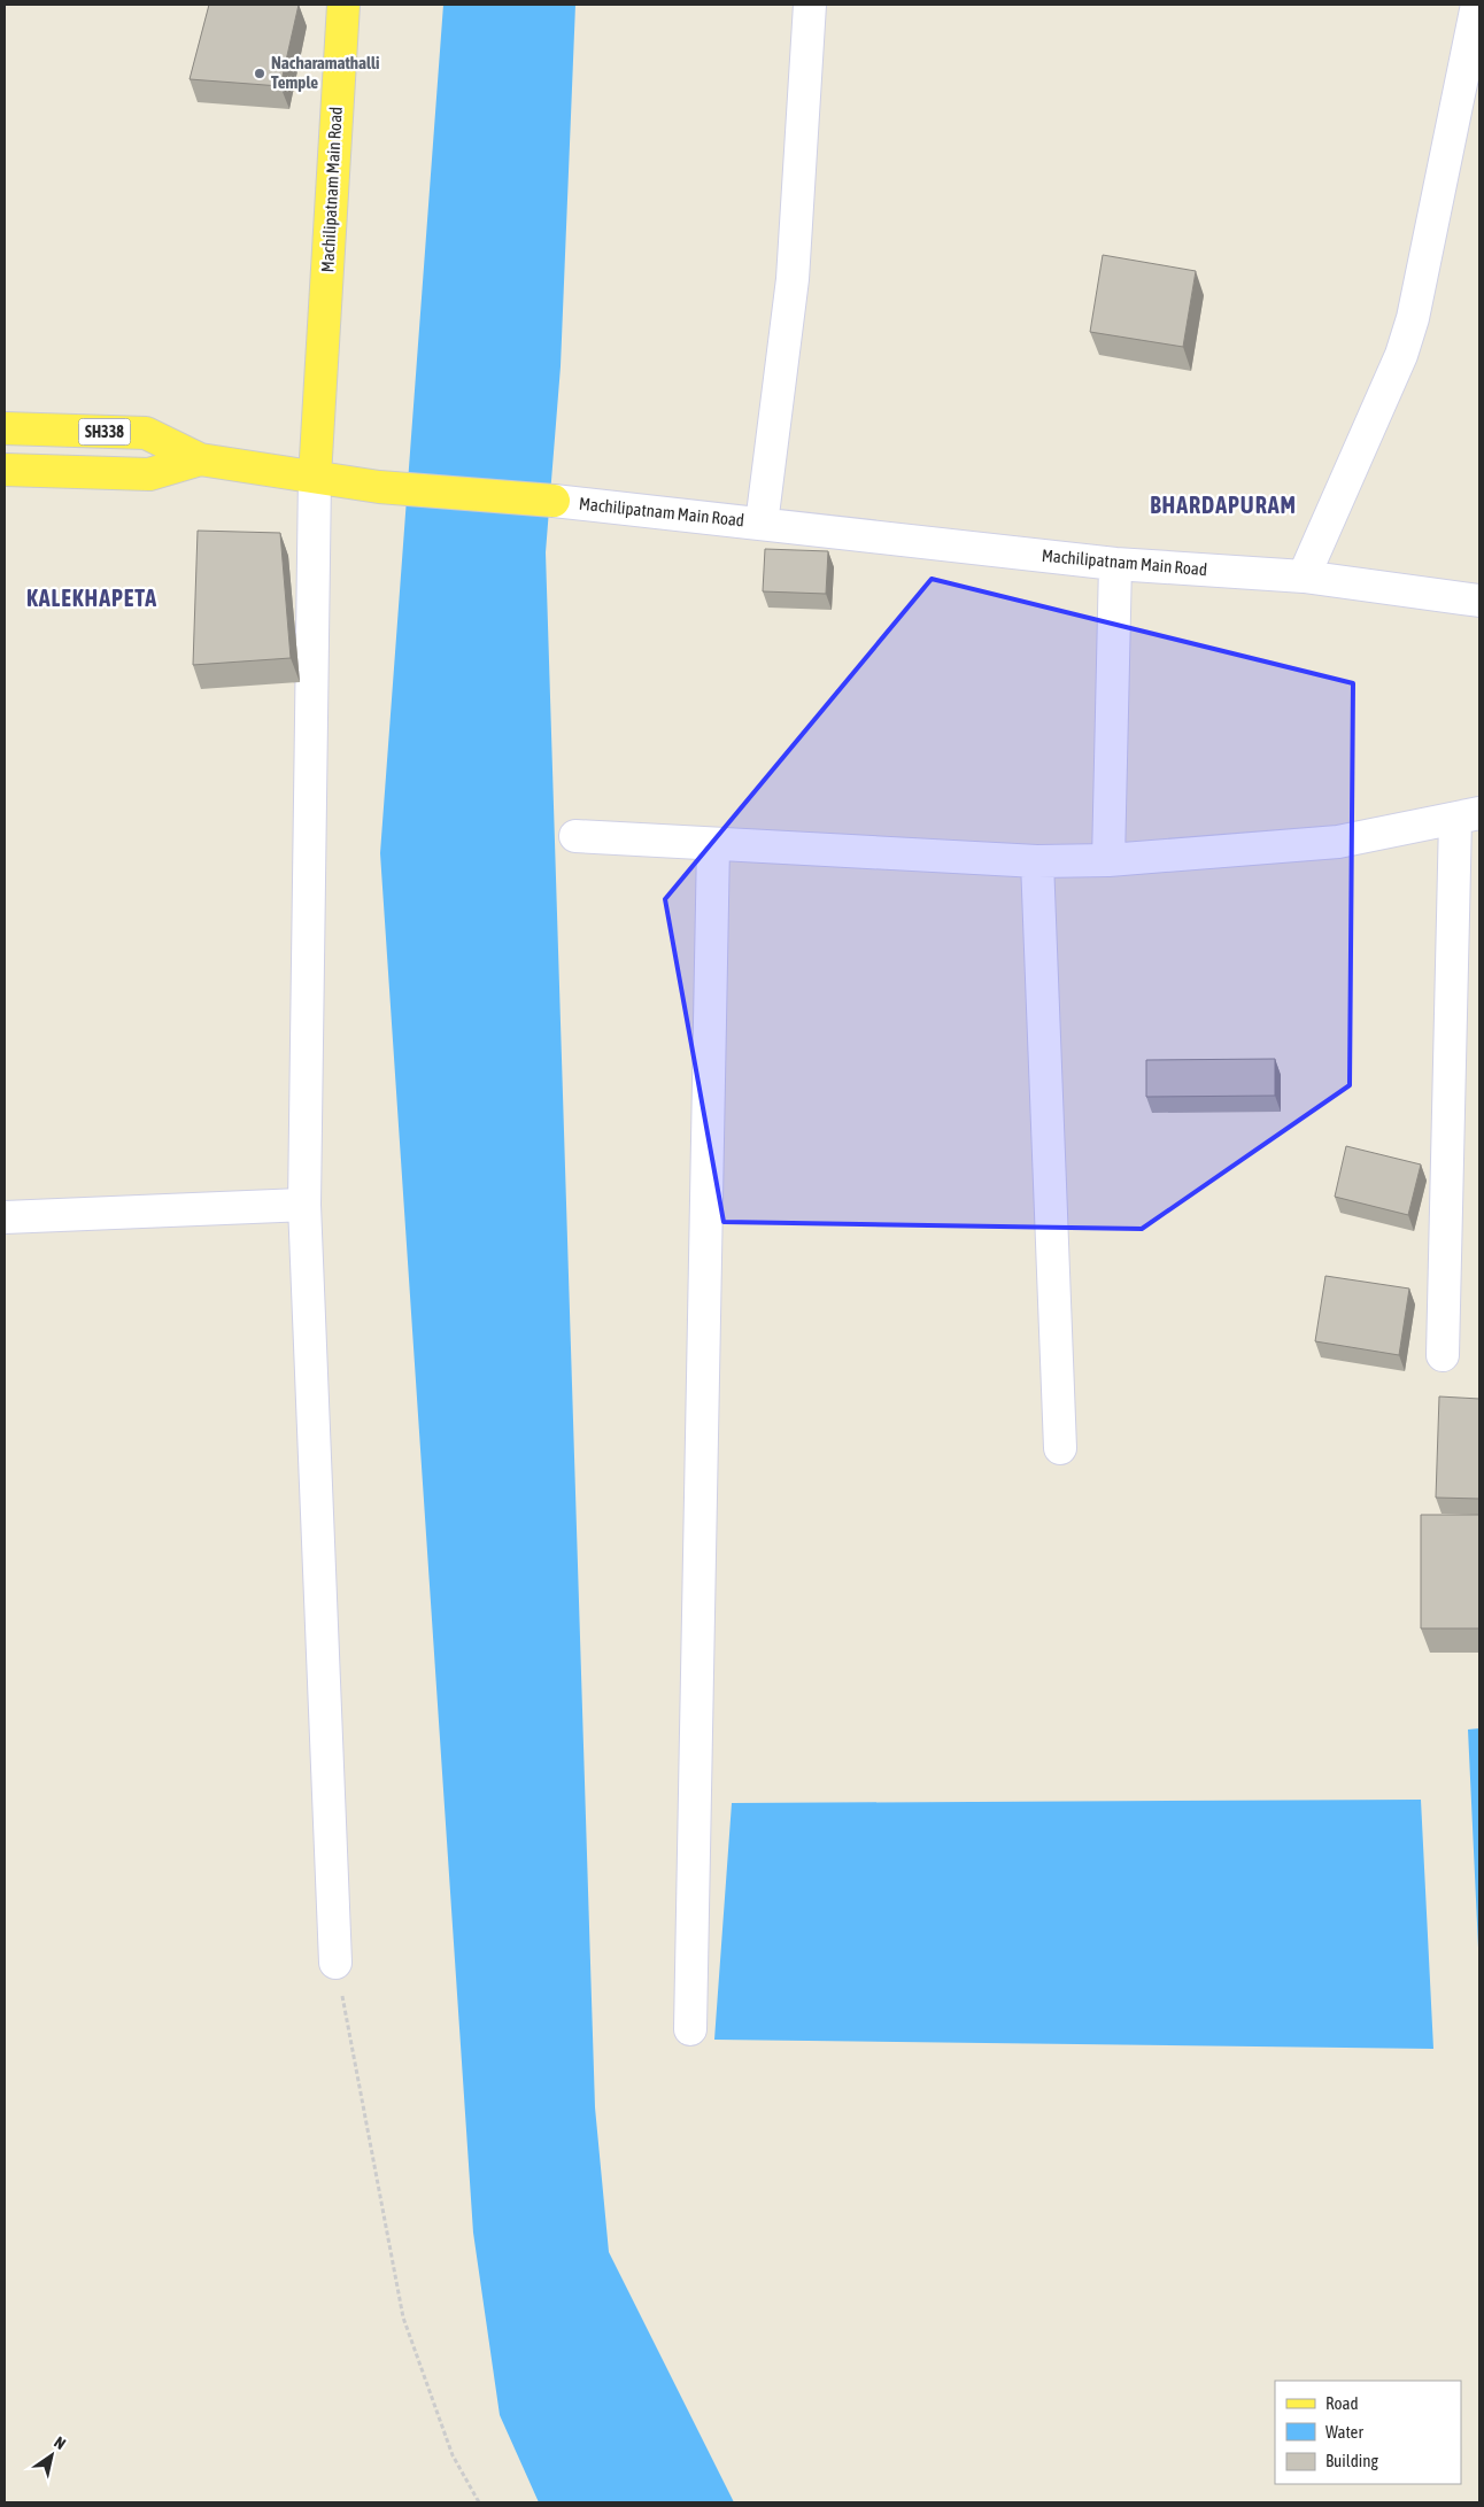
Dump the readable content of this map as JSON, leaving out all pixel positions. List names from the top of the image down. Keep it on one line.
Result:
{"streets":{"main road":["Machilipatnam Main Road","SH338"]},"crossings":[["Machilipatnam Main Road","SH338"]],"districts":["BHARDAPURAM","KALEKHAPETA"],"places":["Nacharamathalli Temple"],"legend":["Road","Water","Building"],"north":"top right"}
